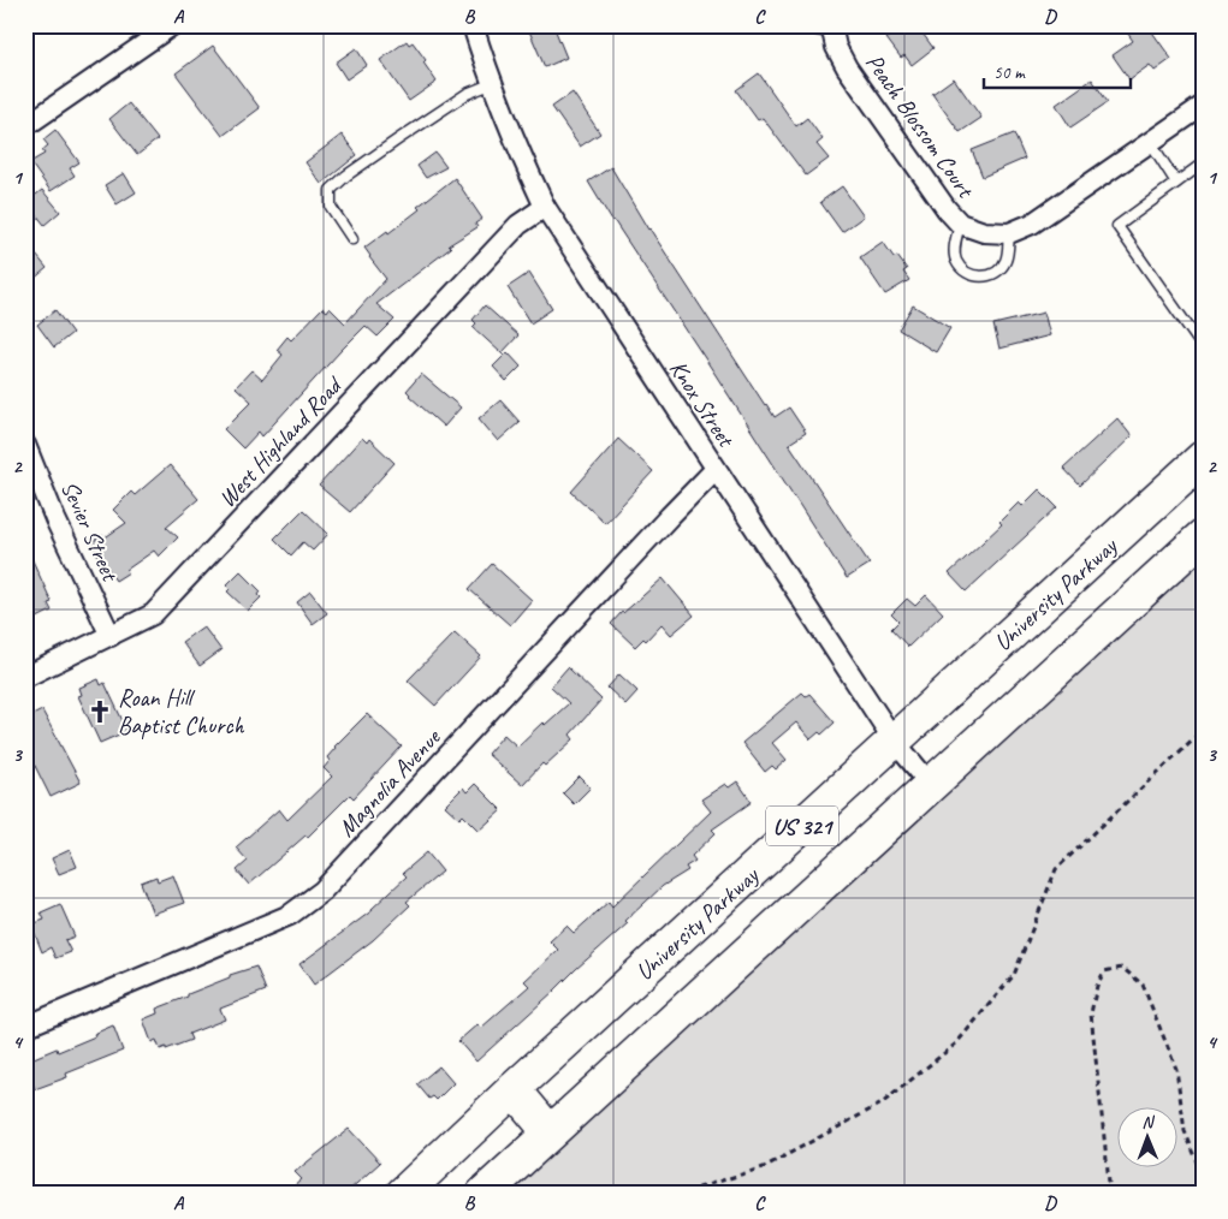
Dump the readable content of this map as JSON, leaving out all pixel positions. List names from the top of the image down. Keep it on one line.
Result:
{"streets":{"highway":["University Parkway","US 321"],"street":["Peach Blossom Court","Knox Street","West Highland Road","Sevier Street","Magnolia Avenue"]},"crossings":[["Knox Street","West Highland Road"],["Knox Street","University Parkway"],["Knox Street","Magnolia Avenue"],["Knox Street","US 321"],["West Highland Road","Sevier Street"]],"places":{"church":["Roan Hill Baptist Church"]},"scale_bar":"50 m","north":"top","grid":{"columns":["A","B","C","D"],"rows":["1","2","3","4"]}}
